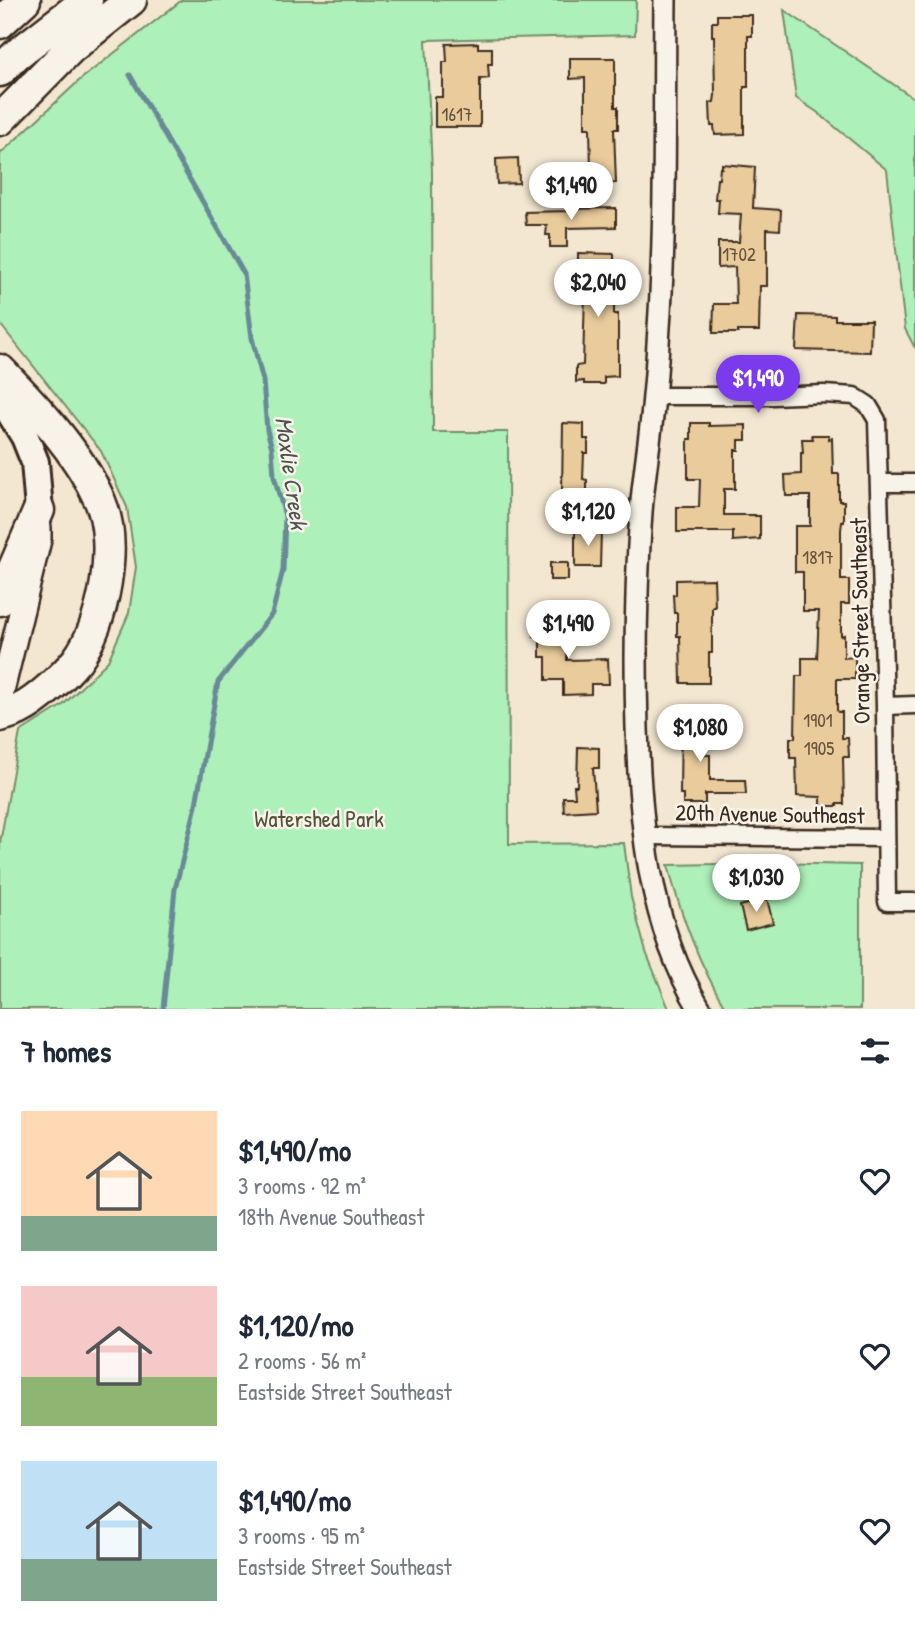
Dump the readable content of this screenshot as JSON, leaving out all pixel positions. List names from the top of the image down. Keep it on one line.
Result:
{"streets":{"street":["Orange Street Southeast","20th Avenue Southeast"]},"crossings":[["Orange Street Southeast","20th Avenue Southeast"]],"water":["Moxlie Creek"],"parks":["Watershed Park"],"house_numbers":["1617","1702","1817","1901","1905"],"page":{"price":["$1,490","$2,040","$1,490","$1,120","$1,490","$1,080","$1,030"],"heading":"7 homes","list":[{"name":"$1,490/mo","note":"3 rooms · 92 m² · 18th Avenue Southeast"},{"name":"$1,120/mo","note":"2 rooms · 56 m² · Eastside Street Southeast"},{"name":"$1,490/mo","note":"3 rooms · 95 m² · Eastside Street Southeast"}]}}
